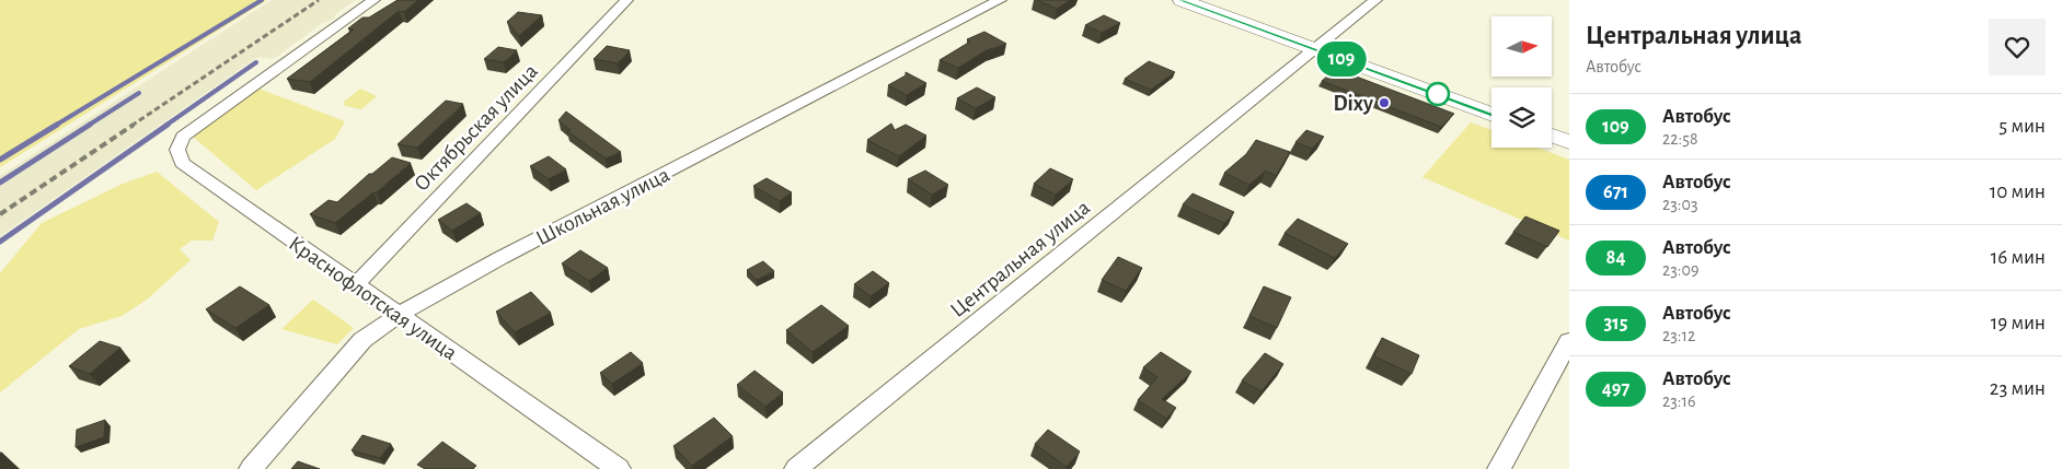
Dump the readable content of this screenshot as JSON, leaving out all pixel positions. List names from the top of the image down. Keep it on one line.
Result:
{"streets":{"street":["Октябрьская улица","Школьная улица","Центральная улица","Краснофлотская улица"]},"crossings":[["Октябрьская улица","Краснофлотская улица"],["Школьная улица","Краснофлотская улица"]],"places":["Dixy"],"lines":["bus line 109"],"north":"right","page":{"on_map":"109","heading":["Центральная улица","Автобус"],"list":[{"mark":"109","name":"Автобус","note":"22:58","value":"5 мин"},{"mark":"671","name":"Автобус","note":"23:03","value":"10 мин"},{"mark":"84","name":"Автобус","note":"23:09","value":"16 мин"},{"mark":"315","name":"Автобус","note":"23:12","value":"19 мин"},{"mark":"497","name":"Автобус","note":"23:16","value":"23 мин"}]}}
